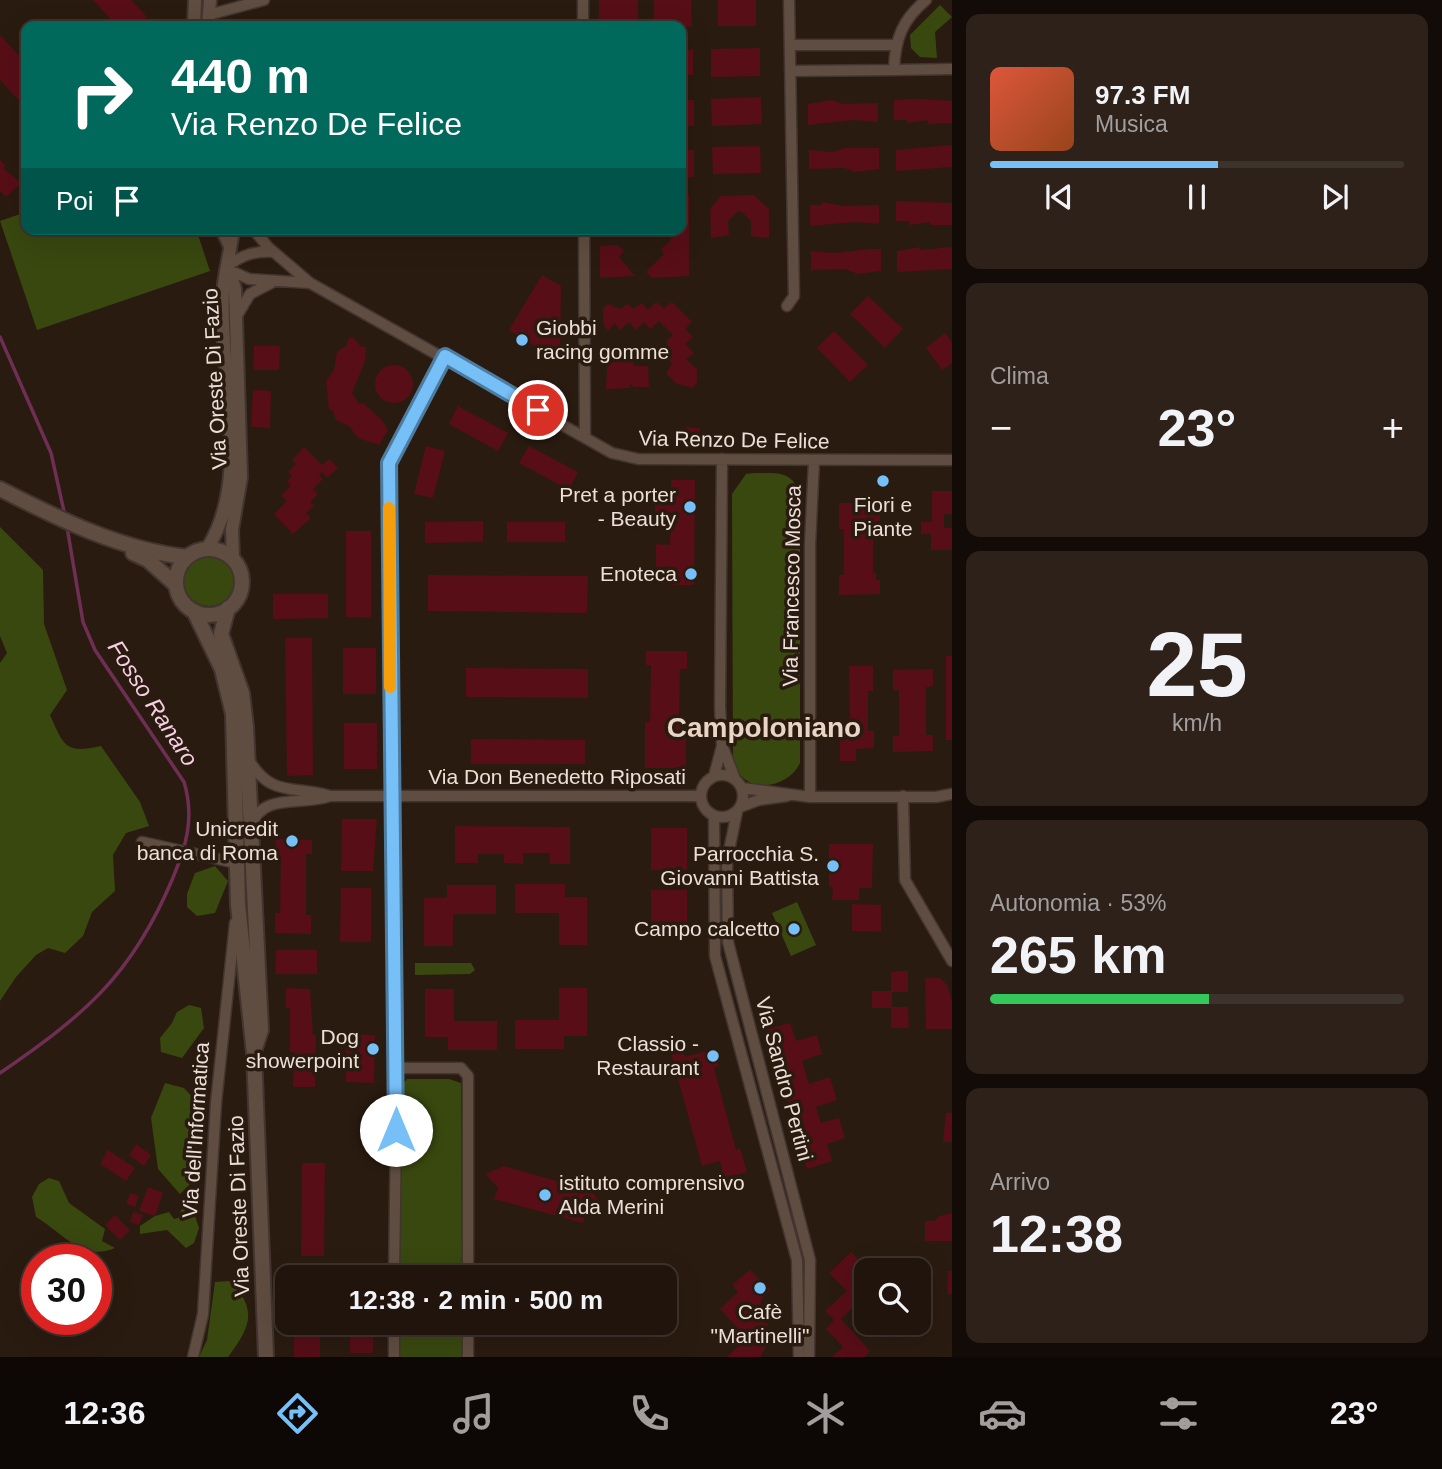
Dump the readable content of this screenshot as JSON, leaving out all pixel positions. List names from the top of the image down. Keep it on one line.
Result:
{"streets":{"main road":["Via Oreste Di Fazio"],"street":["Via Renzo De Felice","Via Francesco Mosca","Via Don Benedetto Riposati","Via Sandro Pertini","Via dell'Informatica"]},"crossings":[["Via Oreste Di Fazio","Via dell'Informatica"],["Via Renzo De Felice","Via Francesco Mosca"],["Via Don Benedetto Riposati","Via Sandro Pertini"]],"districts":["Campoloniano"],"water":["Fosso Ranaro"],"places":["Giobbi racing gomme","Fiori e Piante","Pret a porter - Beauty","Enoteca","Unicredit banca di Roma","Parrocchia S. Giovanni Battista","Campo calcetto","Dog showerpoint","Classio - Restaurant","istituto comprensivo Alda Merini","Cafè \"Martinelli\""],"page":{"turn":["440 m","Via Renzo De Felice"],"song":["97.3 FM","Musica"],"then":"Poi","tile":["Clima",["25","km/h"],["Autonomia · 53%","265 km"],["Arrivo","12:38"]],"heat":["−","23°","+"],"limit":"30","trip":"12:38 · 2 min · 500 m","tabs":["12:36","23°"]}}
